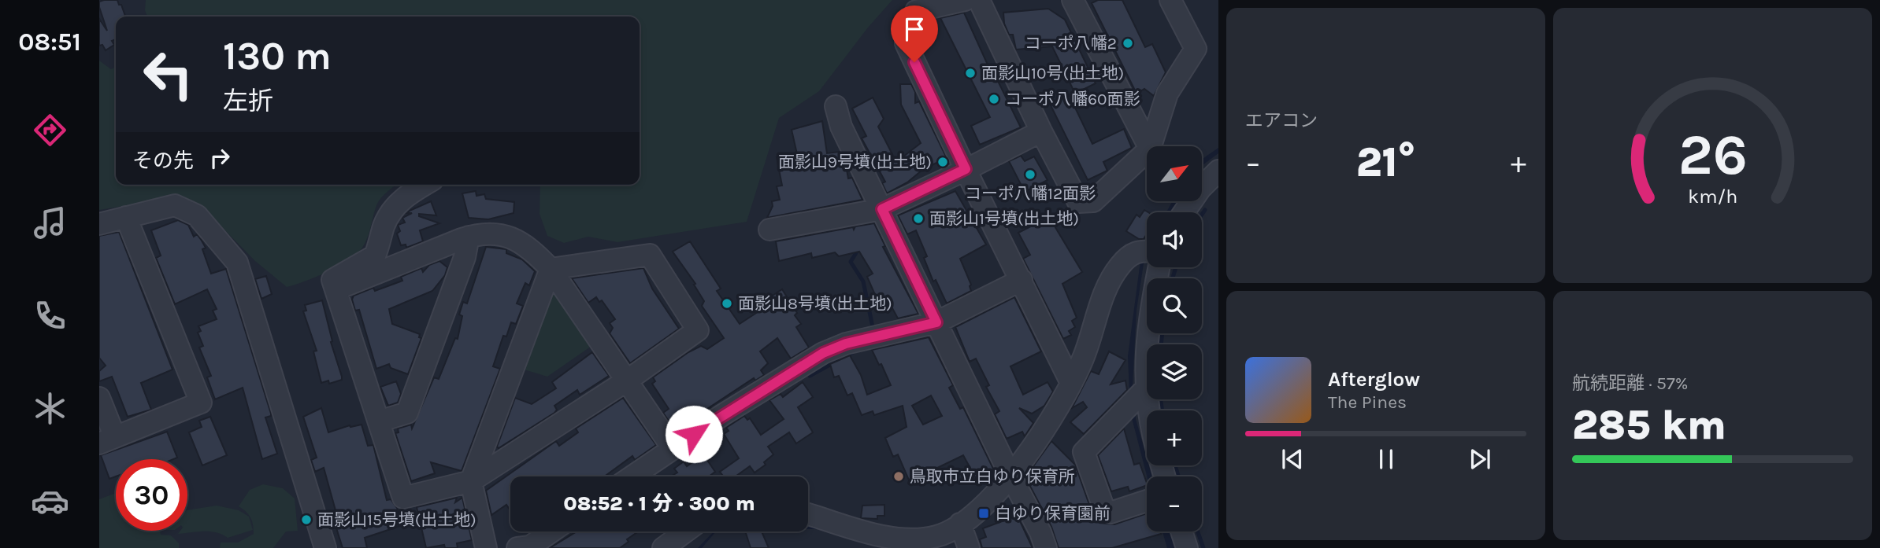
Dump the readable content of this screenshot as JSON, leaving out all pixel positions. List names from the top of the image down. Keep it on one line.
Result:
{"places":{"other":["コーポ八幡2","面影山10号(出土地)","コーポ八幡60面影","面影山9号墳(出土地)","コーポ八幡12面影","面影山1号墳(出土地)","面影山8号墳(出土地)","鳥取市立白ゆり保育所","面影山15号墳(出土地)"],"transit":["白ゆり保育園前"]},"north":"top right","page":{"tabs":"08:51","tile":["エアコン",["航続距離 · 57%","285 km"]],"turn":["130 m","左折"],"then":"その先","heat":["−","21°","+"],"map_buttons":["+","−"],"song":["Afterglow","The Pines"],"limit":"30","trip":"08:52 · 1 分 · 300 m","gauge":["26","km/h"]}}
